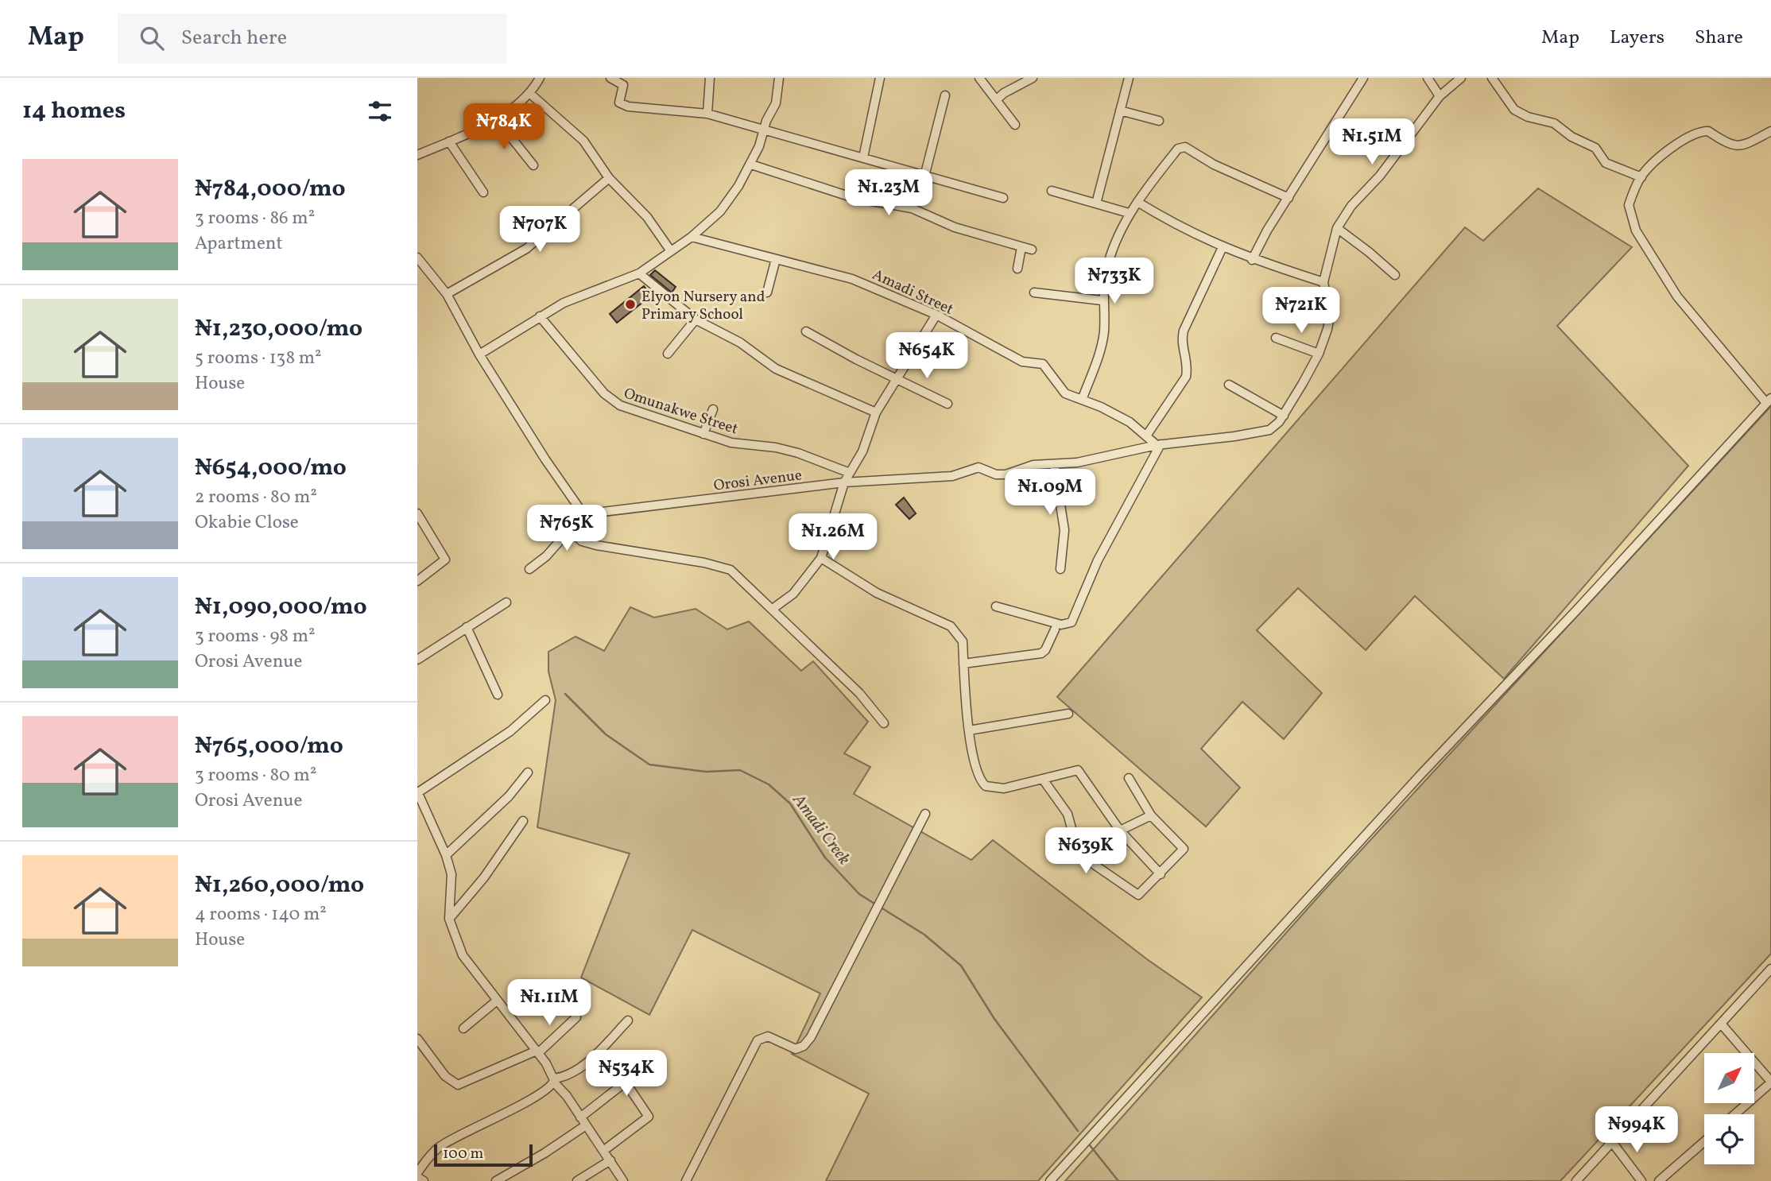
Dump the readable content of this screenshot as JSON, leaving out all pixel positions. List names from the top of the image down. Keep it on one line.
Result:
{"streets":{"street":["Amadi Street","Omunakwe Street","Orosi Avenue"]},"crossings":[["Amadi Street","Orosi Avenue"]],"water":["Amadi Creek"],"places":["Elyon Nursery and Primary School"],"scale_bar":"100 m","north":"top right","page":{"header":"Map","search":"Search here","nav":["Map","Layers","Share"],"heading":"14 homes","price":["₦784K","₦1.51M","₦1.23M","₦707K","₦733K","₦721K","₦654K","₦1.09M","₦765K","₦1.26M","₦639K","₦1.11M","₦534K","₦994K"],"list":[{"name":"₦784,000/mo","note":"3 rooms · 86 m² · Apartment"},{"name":"₦1,230,000/mo","note":"5 rooms · 138 m² · House"},{"name":"₦654,000/mo","note":"2 rooms · 80 m² · Okabie Close"},{"name":"₦1,090,000/mo","note":"3 rooms · 98 m² · Orosi Avenue"},{"name":"₦765,000/mo","note":"3 rooms · 80 m² · Orosi Avenue"},{"name":"₦1,260,000/mo","note":"4 rooms · 140 m² · House"}],"scale":"100 m"}}
